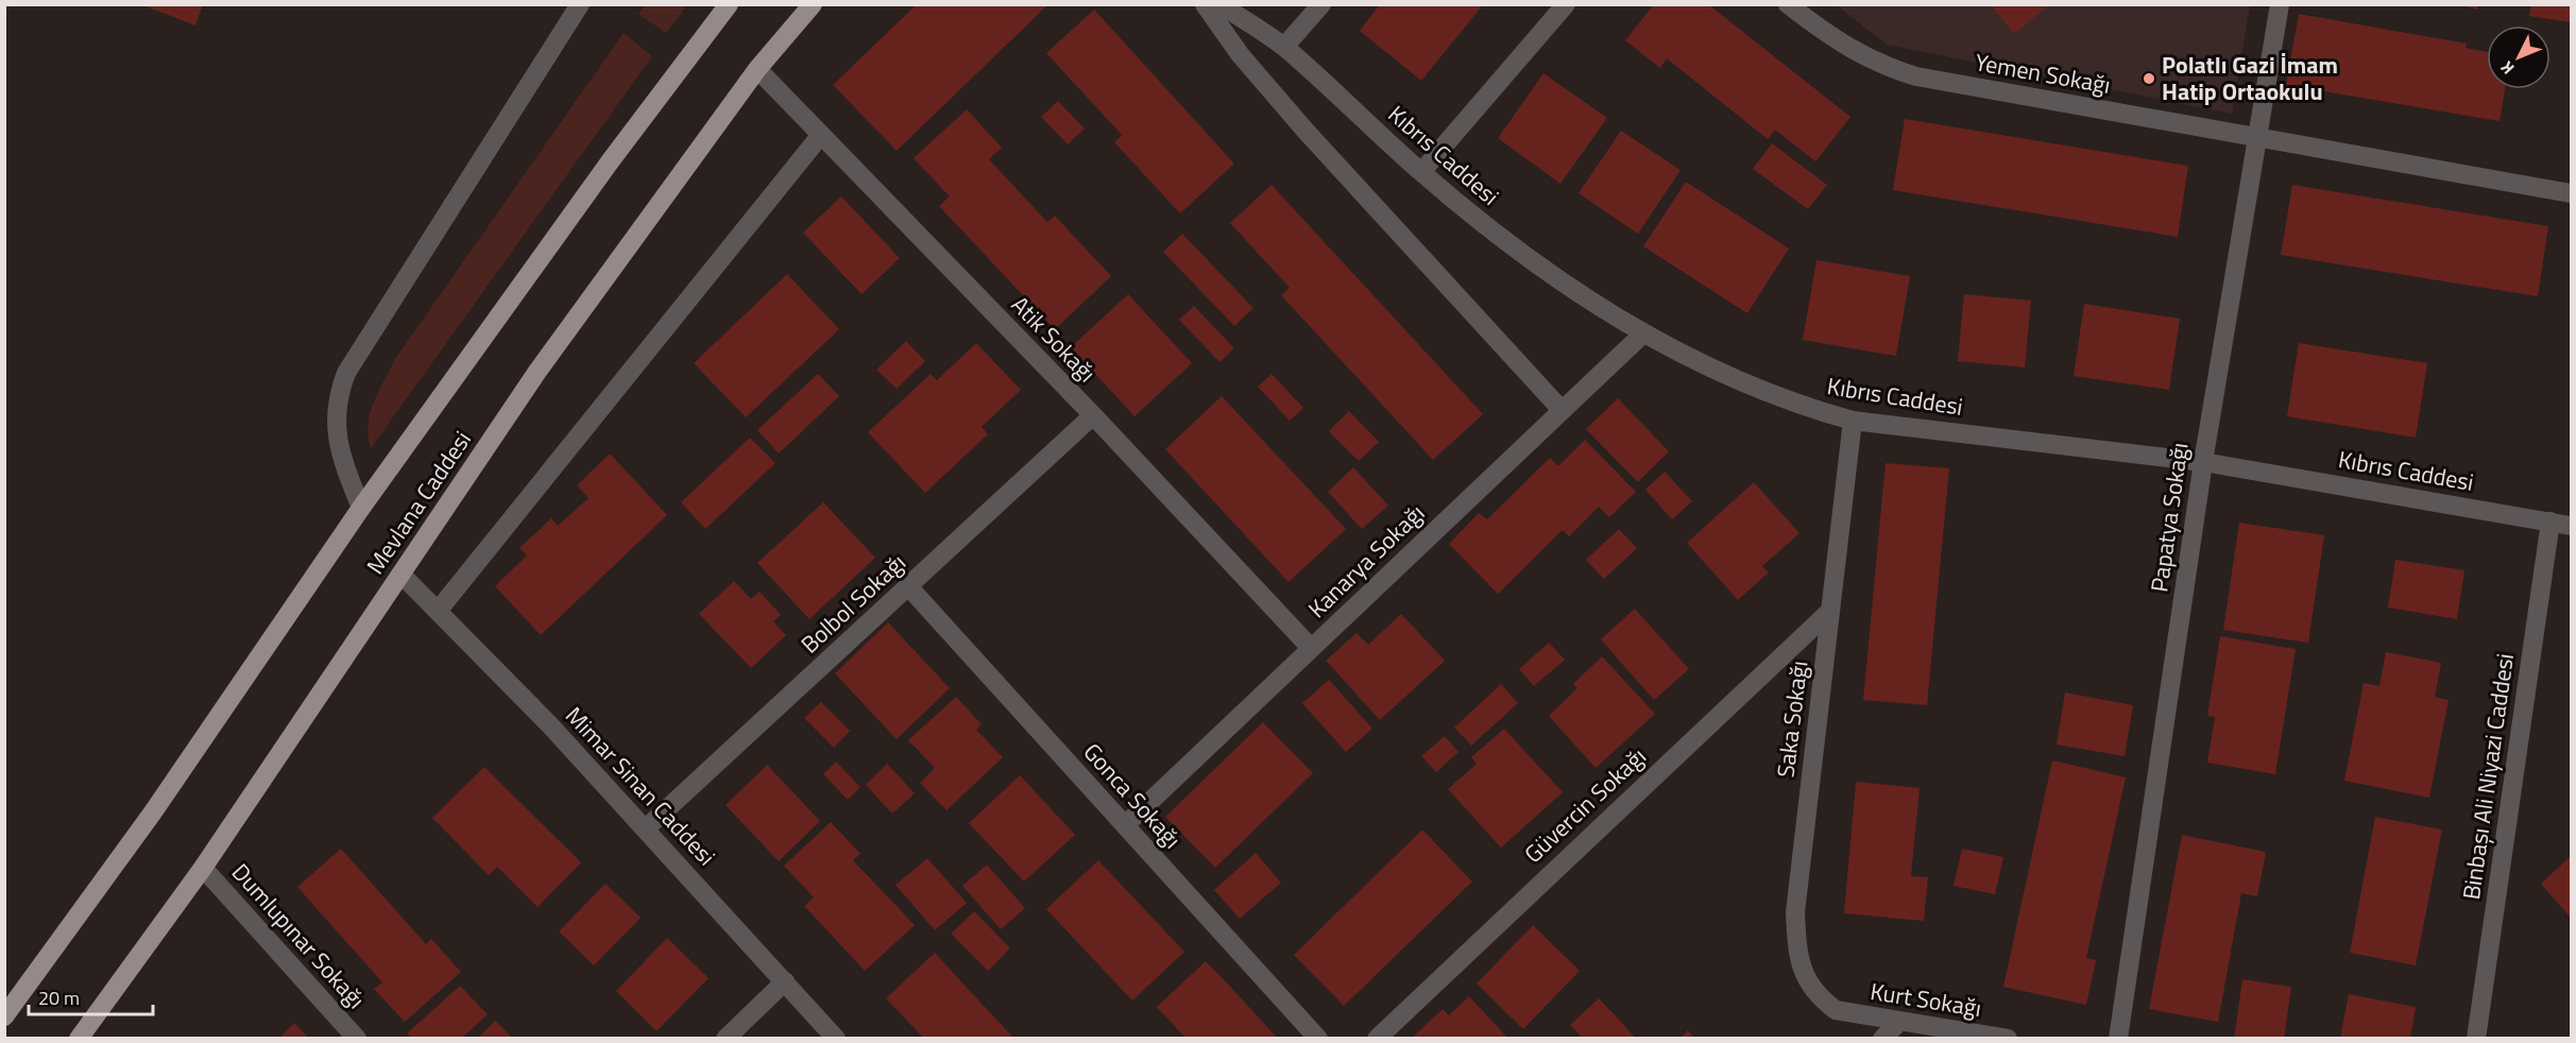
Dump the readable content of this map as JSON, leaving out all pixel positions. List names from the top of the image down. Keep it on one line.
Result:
{"streets":{"main road":["Mevlana Caddesi"],"street":["Yemen Sokağı","Kıbrıs Caddesi","Atik Sokağı","Papatya Sokağı","Kanarya Sokağı","Bolbol Sokağı","Saka Sokağı","Binbaşı Ali Niyazi Caddesi","Mimar Sinan Caddesi","Gonca Sokağı","Güvercin Sokağı","Dumlupınar Sokağı","Kurt Sokağı"]},"crossings":[["Yemen Sokağı","Papatya Sokağı"],["Kıbrıs Caddesi","Papatya Sokağı"],["Kıbrıs Caddesi","Kanarya Sokağı"],["Kıbrıs Caddesi","Saka Sokağı"],["Kıbrıs Caddesi","Binbaşı Ali Niyazi Caddesi"],["Atik Sokağı","Mevlana Caddesi"],["Atik Sokağı","Kanarya Sokağı"],["Atik Sokağı","Bolbol Sokağı"],["Mevlana Caddesi","Mimar Sinan Caddesi"],["Mevlana Caddesi","Dumlupınar Sokağı"],["Kanarya Sokağı","Gonca Sokağı"],["Bolbol Sokağı","Mimar Sinan Caddesi"],["Bolbol Sokağı","Gonca Sokağı"],["Saka Sokağı","Güvercin Sokağı"],["Saka Sokağı","Kurt Sokağı"]],"places":["Polatlı Gazi İmam Hatip Ortaokulu"],"scale_bar":"20 m","north":"bottom left"}
